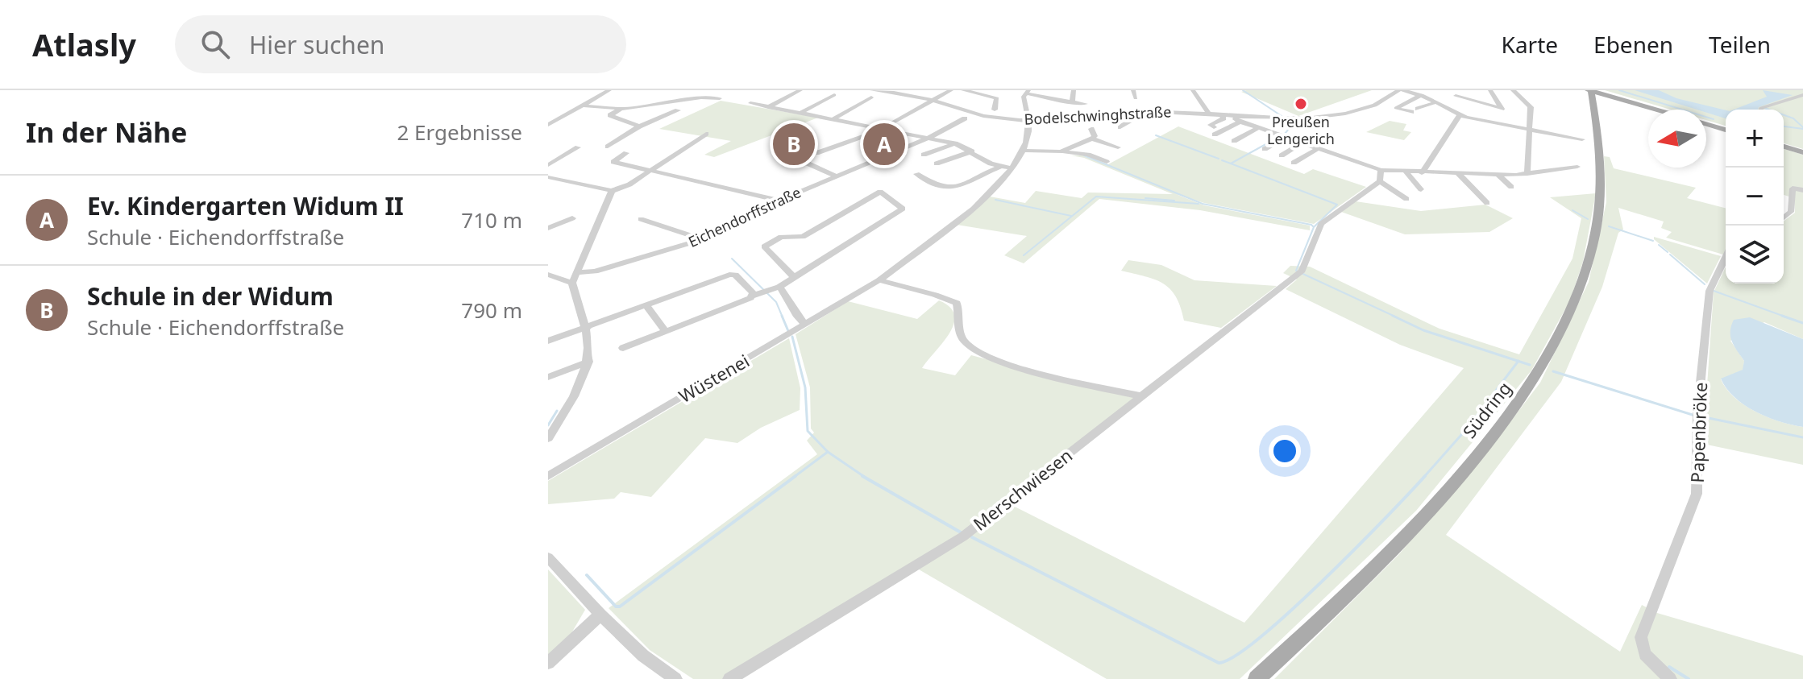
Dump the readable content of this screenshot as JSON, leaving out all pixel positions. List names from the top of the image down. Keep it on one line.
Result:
{"streets":{"main road":["Südring"],"street":["Bodelschwinghstraße","Eichendorffstraße","Wüstenei","Papenbröke","Merschwiesen"]},"crossings":[["Bodelschwinghstraße","Wüstenei"]],"places":["Preußen Lengerich"],"north":"left","page":{"header":"Atlasly","search":"Hier suchen","nav":["Karte","Ebenen","Teilen"],"heading":["In der Nähe","2 Ergebnisse"],"map_buttons":["+","−"],"pins":["A","B"],"list":[{"mark":"A","name":"Ev. Kindergarten Widum II","note":"Schule · Eichendorffstraße","value":"710 m"},{"mark":"B","name":"Schule in der Widum","note":"Schule · Eichendorffstraße","value":"790 m"}]}}
